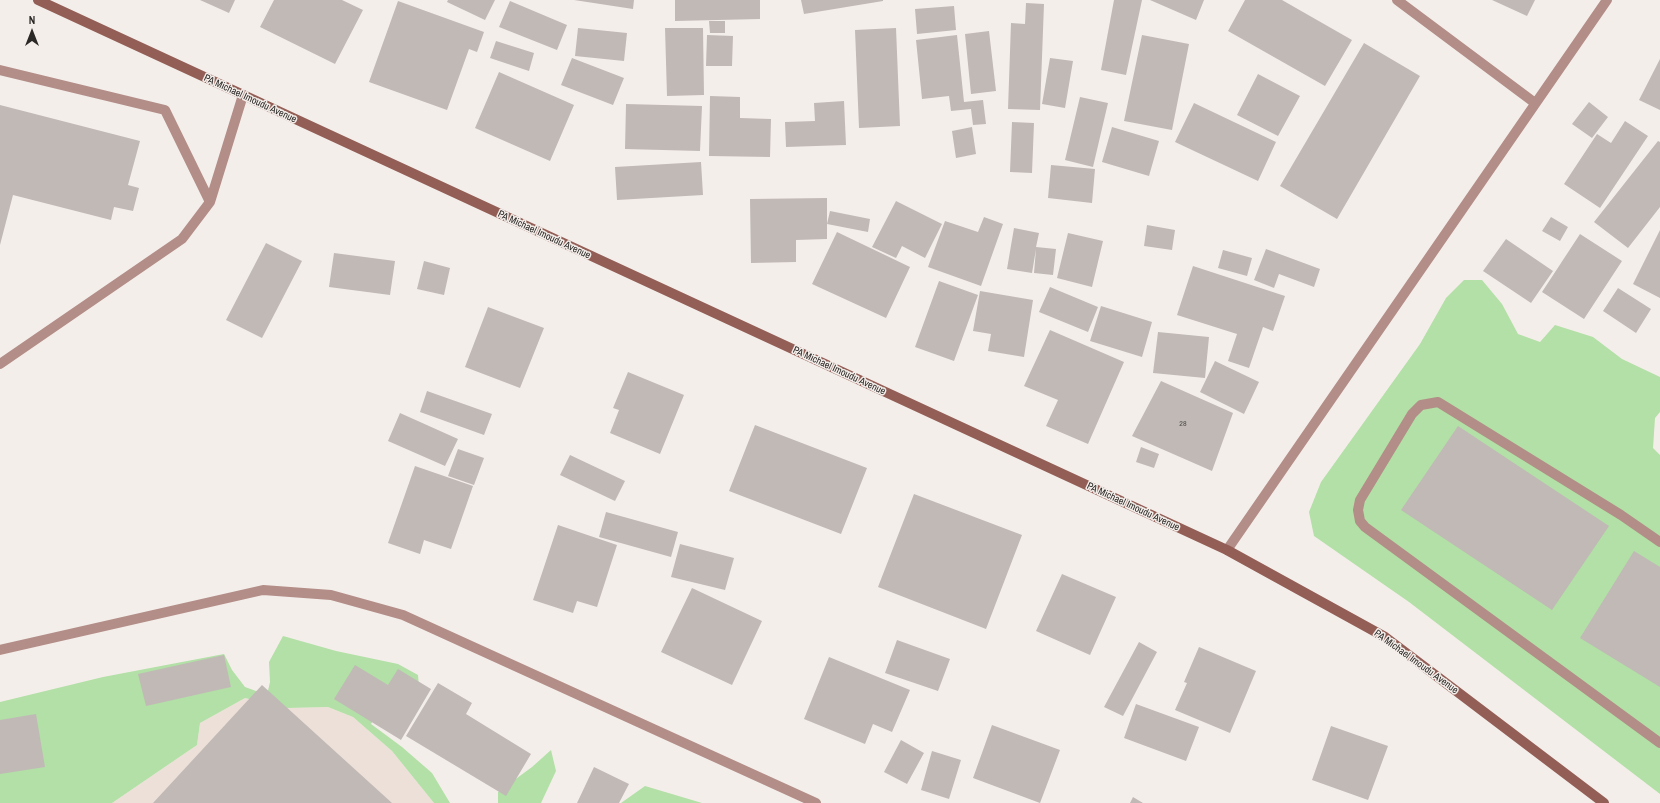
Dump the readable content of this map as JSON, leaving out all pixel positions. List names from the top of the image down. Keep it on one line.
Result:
{"streets":{"street":["PA Michael Imoudu Avenue"]},"house_numbers":["28"],"north":"top"}
